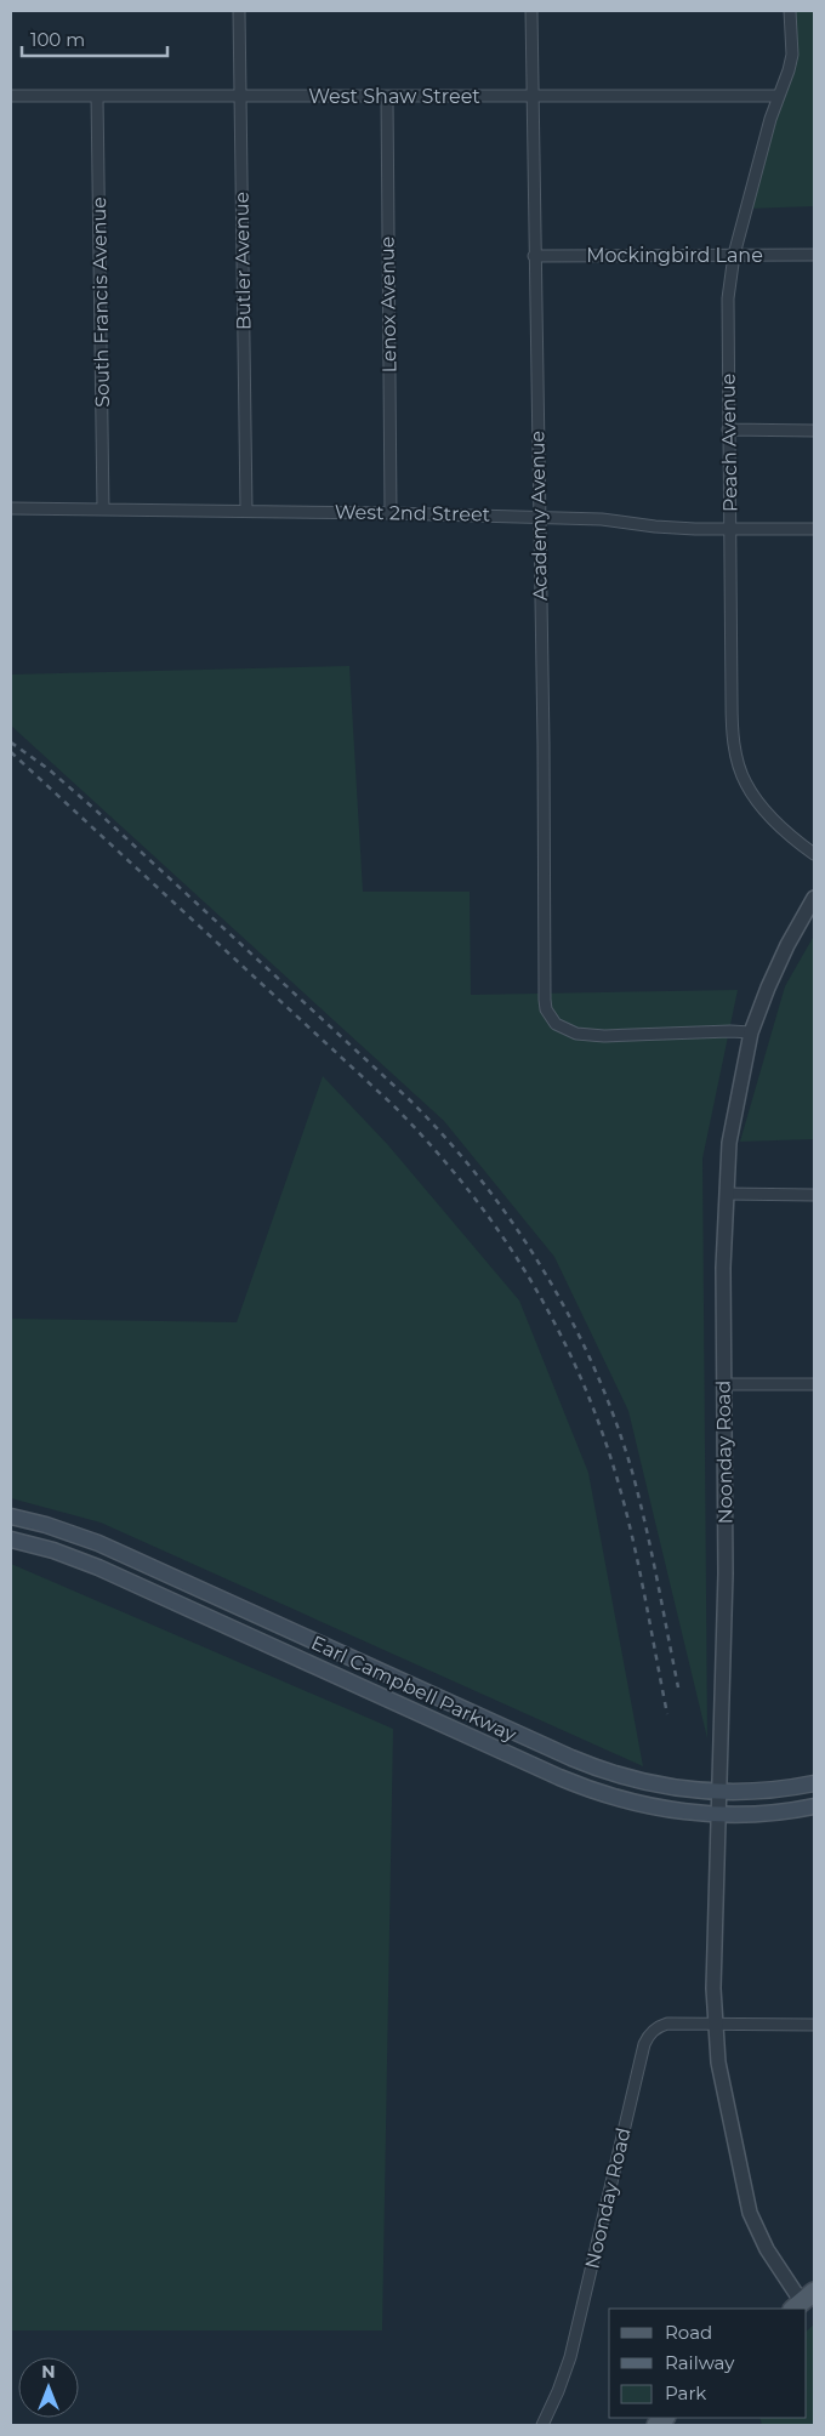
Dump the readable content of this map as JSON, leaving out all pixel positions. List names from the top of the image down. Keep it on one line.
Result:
{"streets":{"main road":["Earl Campbell Parkway"],"street":["West Shaw Street","Mockingbird Lane","Butler Avenue","South Francis Avenue","Lenox Avenue","Peach Avenue","West 2nd Street","Academy Avenue","Noonday Road"]},"crossings":[["West Shaw Street","Butler Avenue"],["West Shaw Street","South Francis Avenue"],["West Shaw Street","Lenox Avenue"],["West Shaw Street","Peach Avenue"],["West Shaw Street","Academy Avenue"],["Mockingbird Lane","Peach Avenue"],["Mockingbird Lane","Academy Avenue"],["Butler Avenue","West 2nd Street"],["South Francis Avenue","West 2nd Street"],["Lenox Avenue","West 2nd Street"],["Peach Avenue","West 2nd Street"],["West 2nd Street","Academy Avenue"],["Academy Avenue","Noonday Road"],["Noonday Road","Earl Campbell Parkway"]],"legend":["Road","Railway","Park"],"scale_bar":"100 m","north":"top"}
